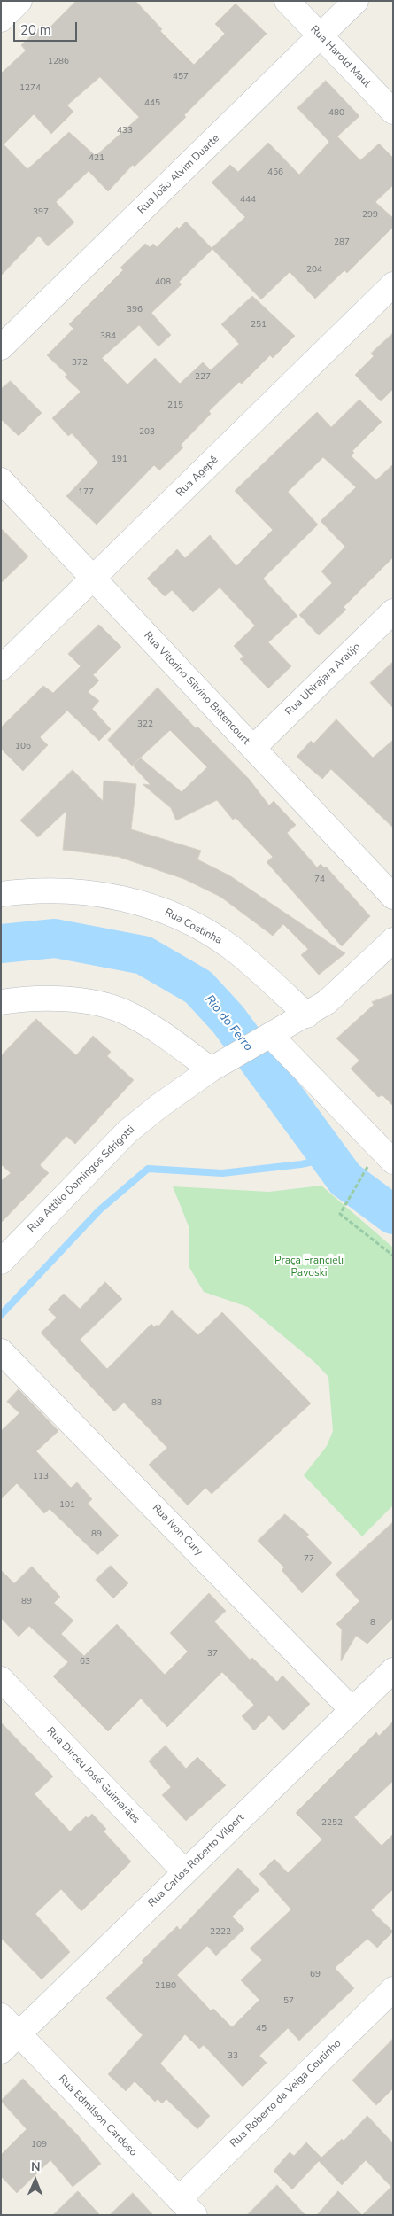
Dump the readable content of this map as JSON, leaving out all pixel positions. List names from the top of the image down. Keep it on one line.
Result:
{"streets":{"street":["Rua Harold Maul","Rua João Alvim Duarte","Rua Agepê","Rua Ubirajara Araújo","Rua Vitorino Silvino Bittencourt","Rua Costinha","Rua Attílio Domingos Sdrigotti","Rua Ivon Cury","Rua Dirceu José Guimarães","Rua Carlos Roberto Vilpert","Rua Roberto da Veiga Coutinho","Rua Edmilson Cardoso"]},"crossings":[["Rua Harold Maul","Rua João Alvim Duarte"],["Rua Agepê","Rua Vitorino Silvino Bittencourt"],["Rua Ubirajara Araújo","Rua Vitorino Silvino Bittencourt"],["Rua Costinha","Rua Attílio Domingos Sdrigotti"],["Rua Ivon Cury","Rua Carlos Roberto Vilpert"],["Rua Dirceu José Guimarães","Rua Carlos Roberto Vilpert"],["Rua Carlos Roberto Vilpert","Rua Edmilson Cardoso"],["Rua Roberto da Veiga Coutinho","Rua Edmilson Cardoso"]],"water":["Rio do Ferro"],"parks":["Praça Francieli Pavoski"],"house_numbers":["1286","457","1274","445","480","433","421","456","444","397","299","287","204","408","396","251","384","372","227","215","203","191","177","322","106","74","88","113","101","89","77","89","8","37","63","2252","2222","69","2180","57","45","33","109"],"scale_bar":"20 m","north":"top"}
